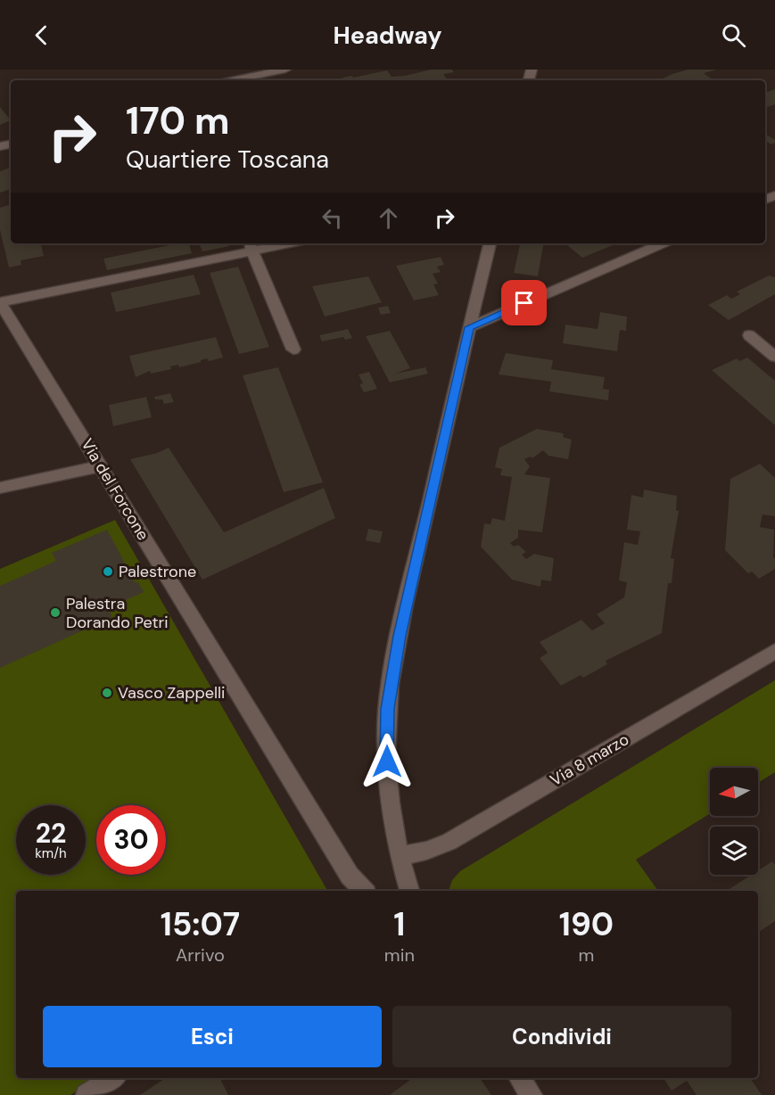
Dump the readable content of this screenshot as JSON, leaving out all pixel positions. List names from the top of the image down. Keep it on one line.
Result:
{"streets":{"street":["Via del Forcone","Via 8 marzo"]},"places":["Palestrone","Palestra Dorando Petri","Vasco Zappelli"],"north":"left","page":{"header":"Headway","turn":["170 m","Quartiere Toscana"],"speed":"22 km/h","limit":"30","eta":["15:07","Arrivo","1","min","190","m"],"buttons":["Esci","Condividi"]}}
